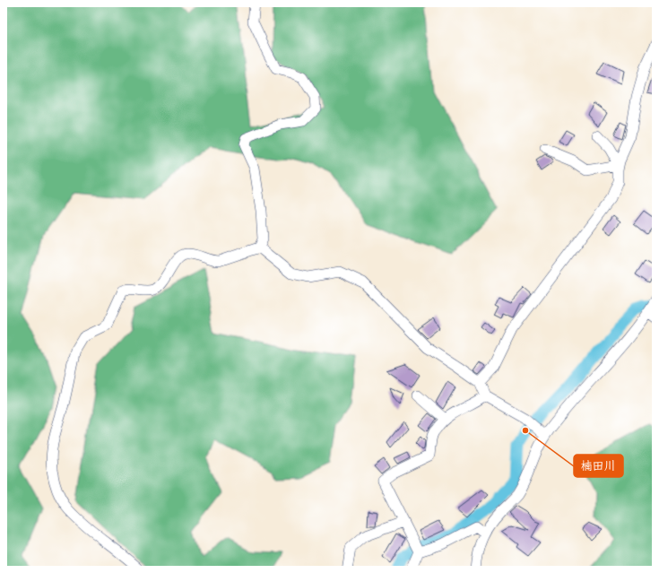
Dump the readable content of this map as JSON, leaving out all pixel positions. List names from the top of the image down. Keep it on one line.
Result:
{"places":["楠田川"]}
